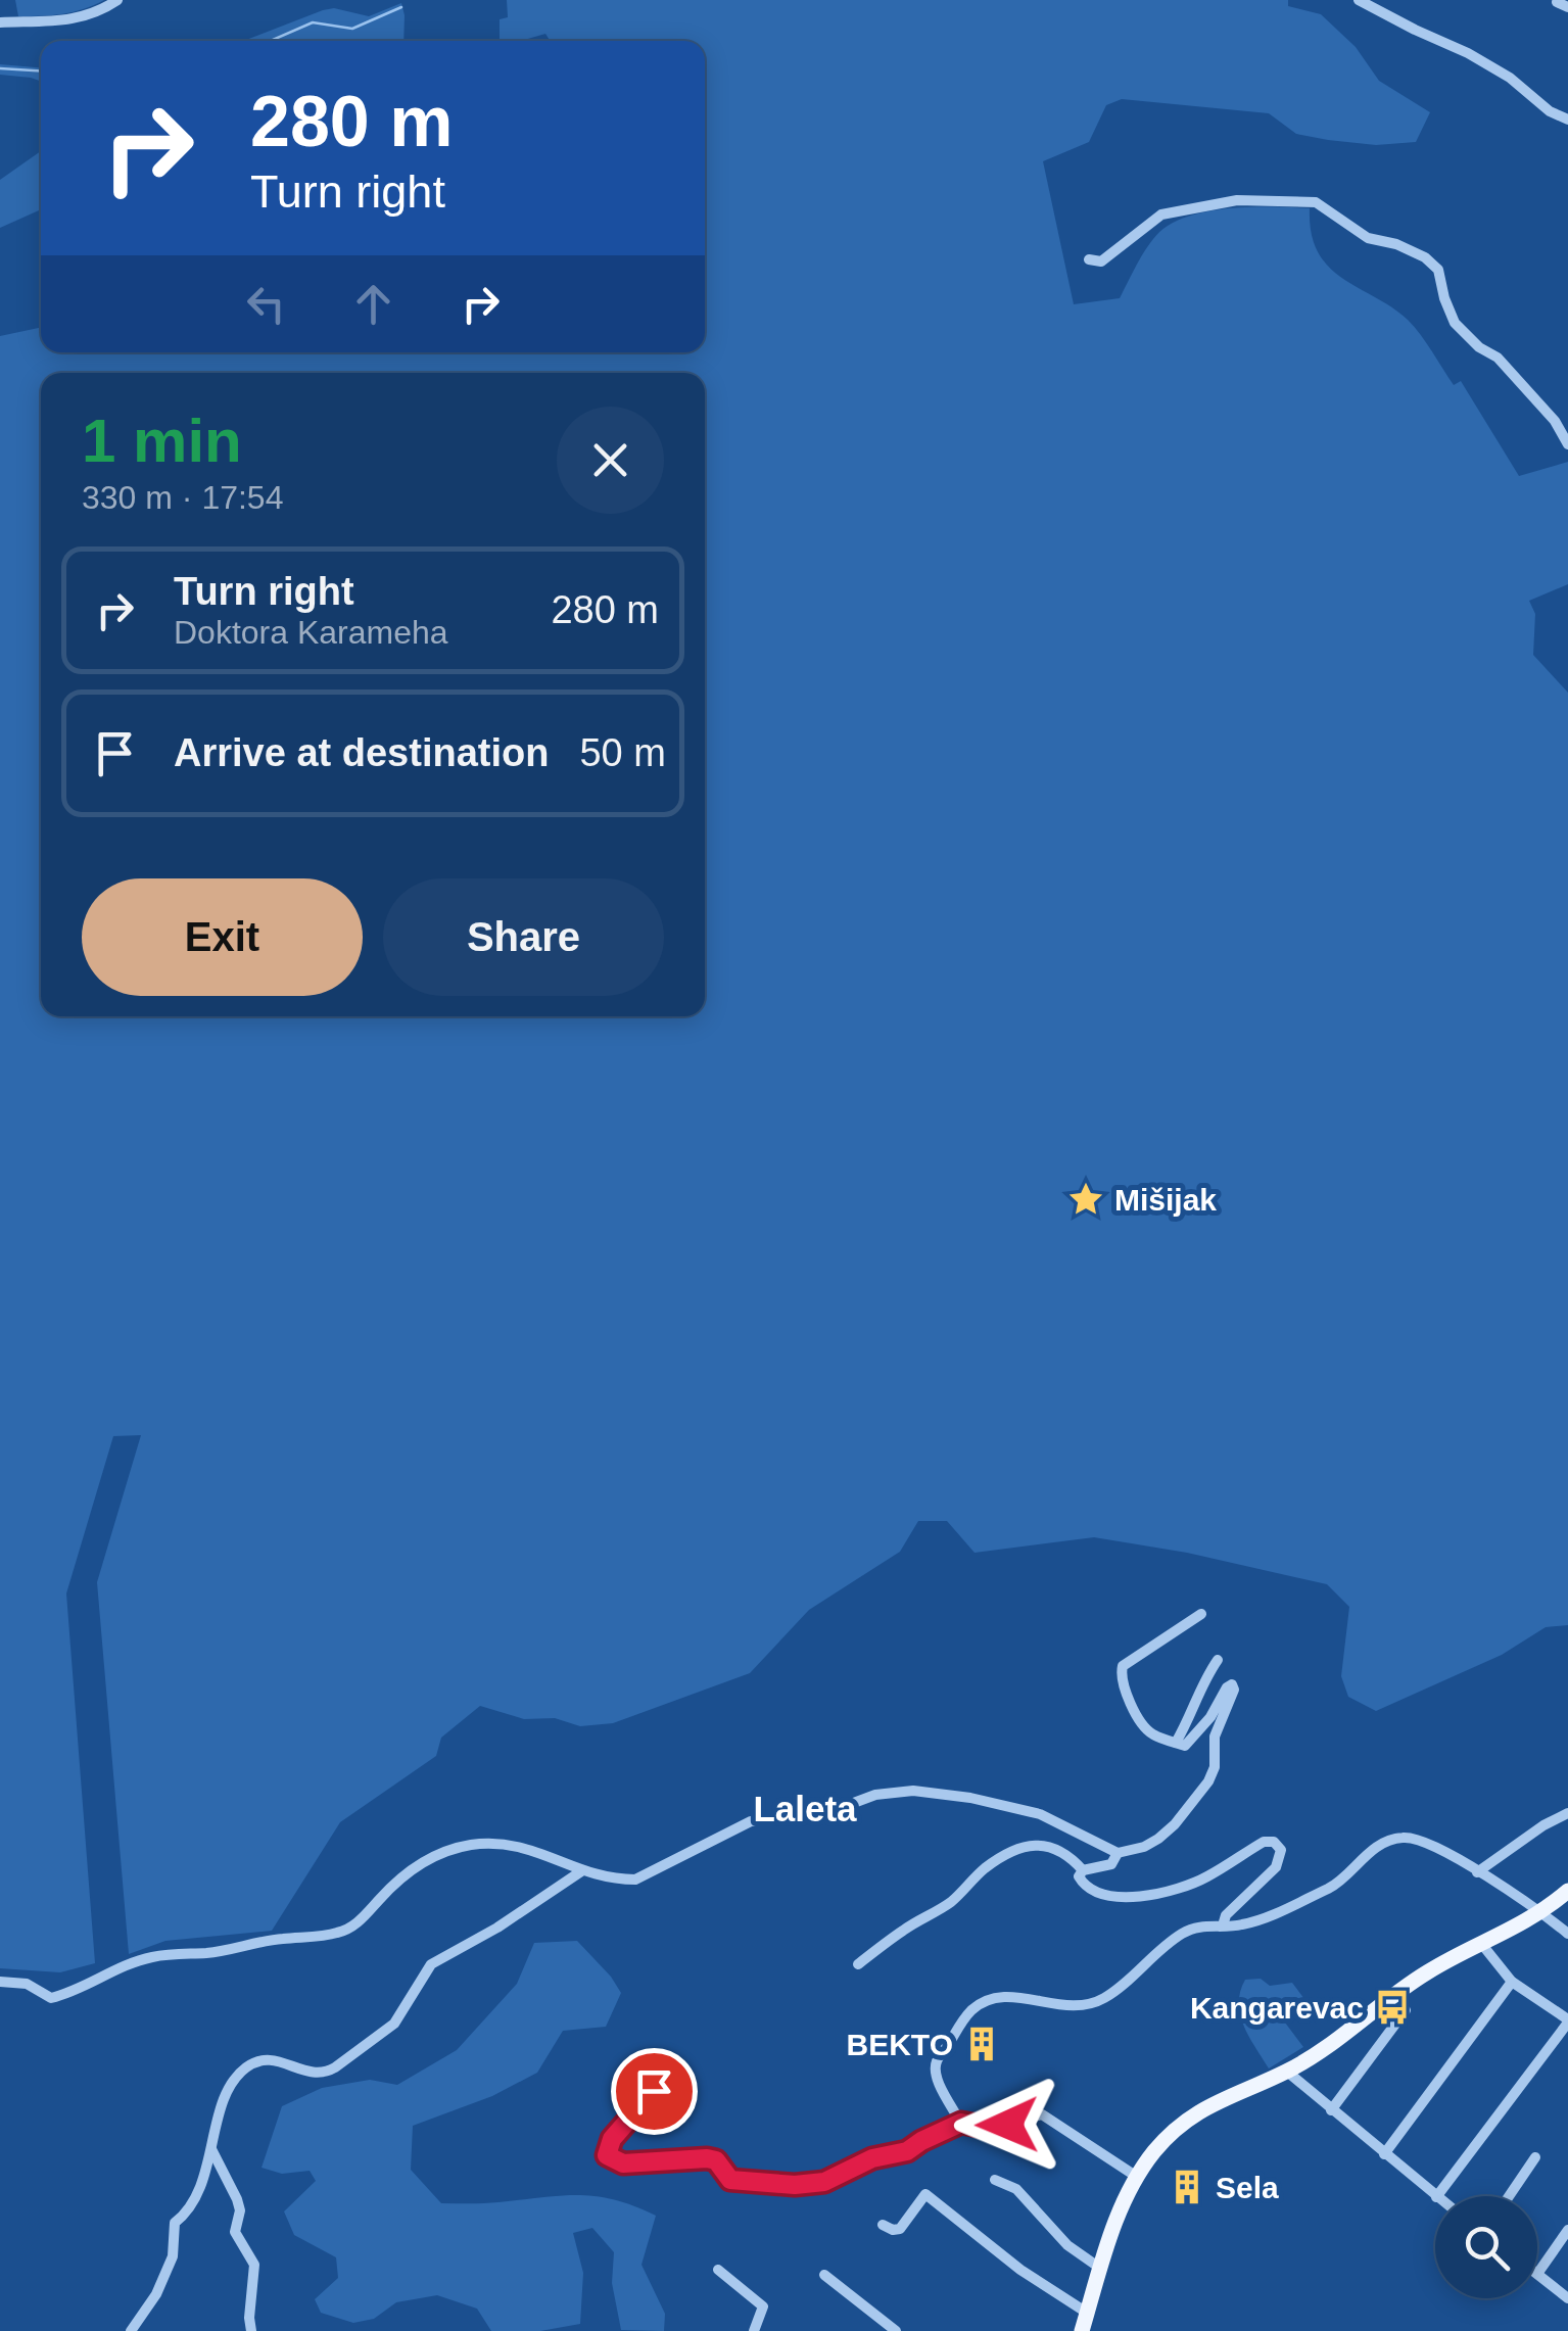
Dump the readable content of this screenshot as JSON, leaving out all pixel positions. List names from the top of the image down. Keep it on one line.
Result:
{"districts":["Laleta"],"places":{"place":["Mišijak"],"bus stop":["Kangarevac"],"building":["BEKTO","Sela"]},"page":{"turn":["280 m","Turn right"],"heading":["1 min","330 m · 17:54"],"list":[{"name":"Turn right","note":"Doktora Karameha","value":"280 m"},{"name":"Arrive at destination","value":"50 m"}],"buttons":["Exit","Share"]}}
